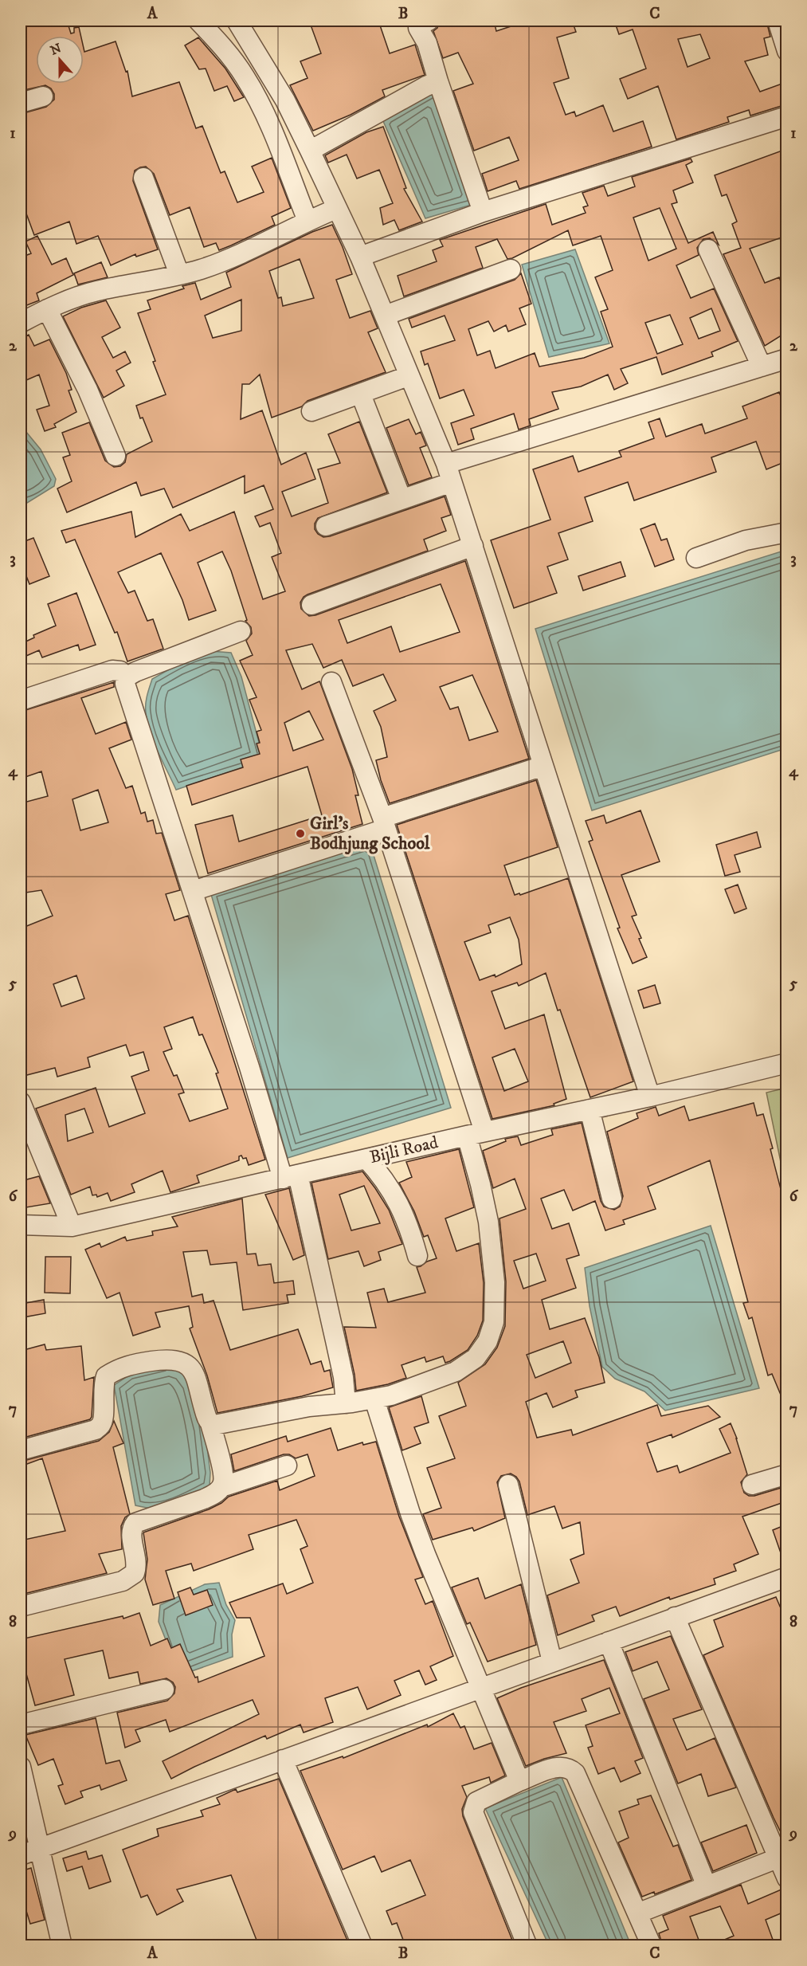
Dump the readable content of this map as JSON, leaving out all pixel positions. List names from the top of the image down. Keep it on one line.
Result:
{"streets":{"street":["Bijli Road"]},"places":["Girl's Bodhjung School"],"north":"top","grid":{"columns":["A","B","C"],"rows":["1","2","3","4","5","6","7","8","9"]}}
